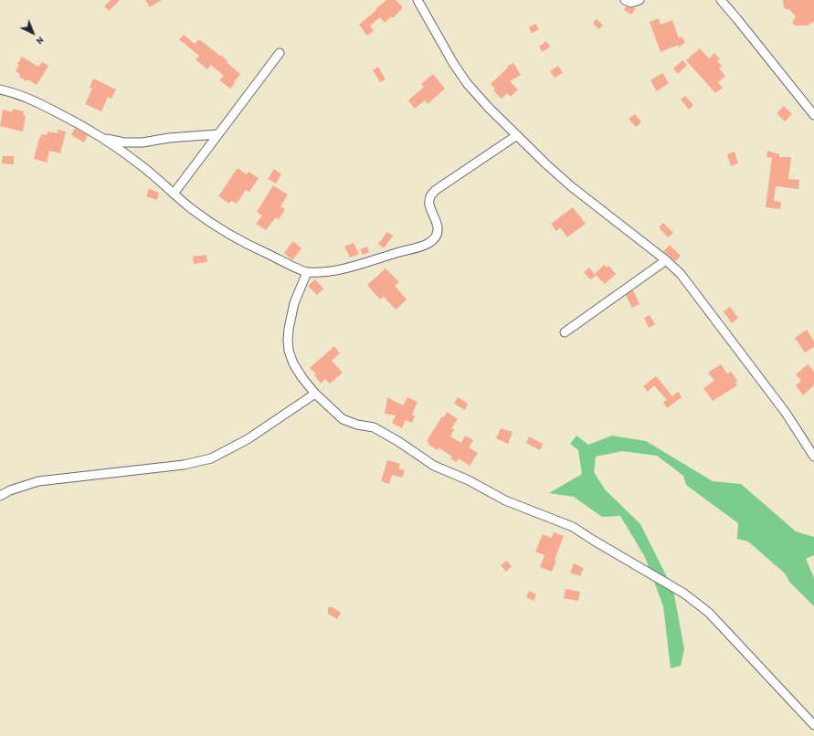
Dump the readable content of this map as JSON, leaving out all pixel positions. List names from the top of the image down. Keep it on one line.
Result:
{"north":"bottom right"}
